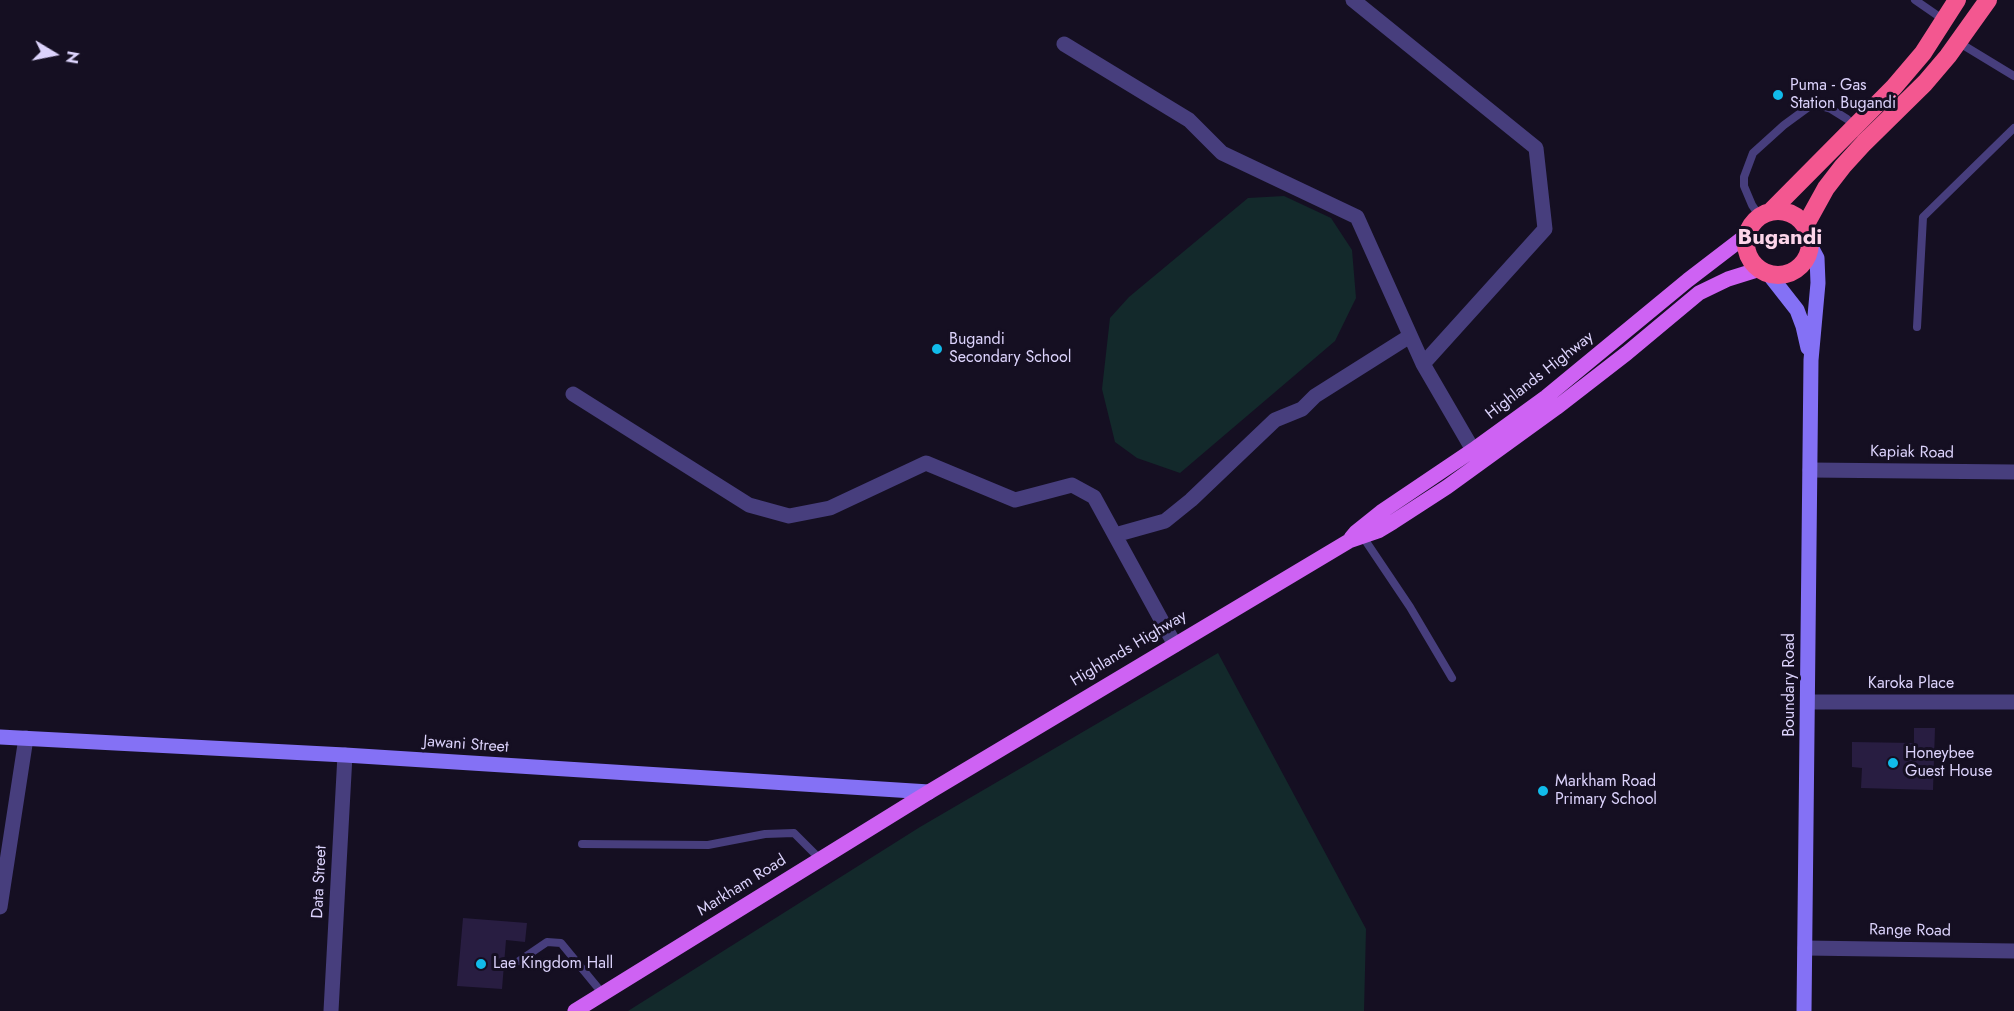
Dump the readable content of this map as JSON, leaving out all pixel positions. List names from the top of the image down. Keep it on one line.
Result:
{"streets":{"highway":["Highlands Highway"],"main road":["Markham Road"],"street":["Kapiak Road","Karoka Place","Boundary Road","Jawani Street","Data Street","Range Road"]},"crossings":[["Highlands Highway","Jawani Street"],["Highlands Highway","Markham Road"],["Kapiak Road","Boundary Road"],["Karoka Place","Boundary Road"],["Boundary Road","Range Road"],["Jawani Street","Data Street"],["Jawani Street","Markham Road"]],"districts":["Bugandi"],"places":["Puma - Gas Station Bugandi","Bugandi Secondary School","Honeybee Guest House","Markham Road Primary School","Lae Kingdom Hall"],"north":"right"}
